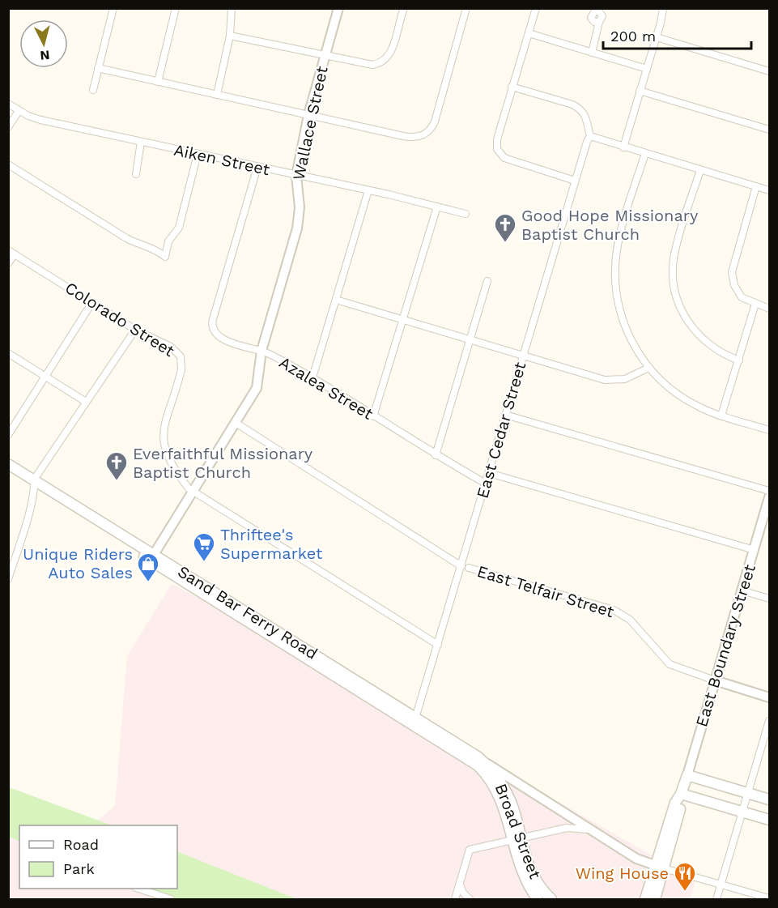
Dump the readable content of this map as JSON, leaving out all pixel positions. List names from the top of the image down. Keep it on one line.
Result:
{"streets":{"main road":["Sand Bar Ferry Road","East Boundary Street","Broad Street"],"street":["Wallace Street","Aiken Street","Colorado Street","Azalea Street","East Cedar Street","East Telfair Street"]},"crossings":[["Wallace Street","Aiken Street"],["Wallace Street","Colorado Street"],["Wallace Street","Azalea Street"],["Wallace Street","Sand Bar Ferry Road"],["Aiken Street","Azalea Street"],["Azalea Street","East Cedar Street"],["East Cedar Street","Sand Bar Ferry Road"],["East Telfair Street","East Boundary Street"],["Sand Bar Ferry Road","Broad Street"]],"places":{"church":["Good Hope Missionary Baptist Church","Everfaithful Missionary Baptist Church"],"supermarket":["Thriftee's Supermarket"],"shop":["Unique Riders Auto Sales"],"restaurant":["Wing House"]},"legend":["Road","Park"],"scale_bar":"200 m","north":"bottom"}
